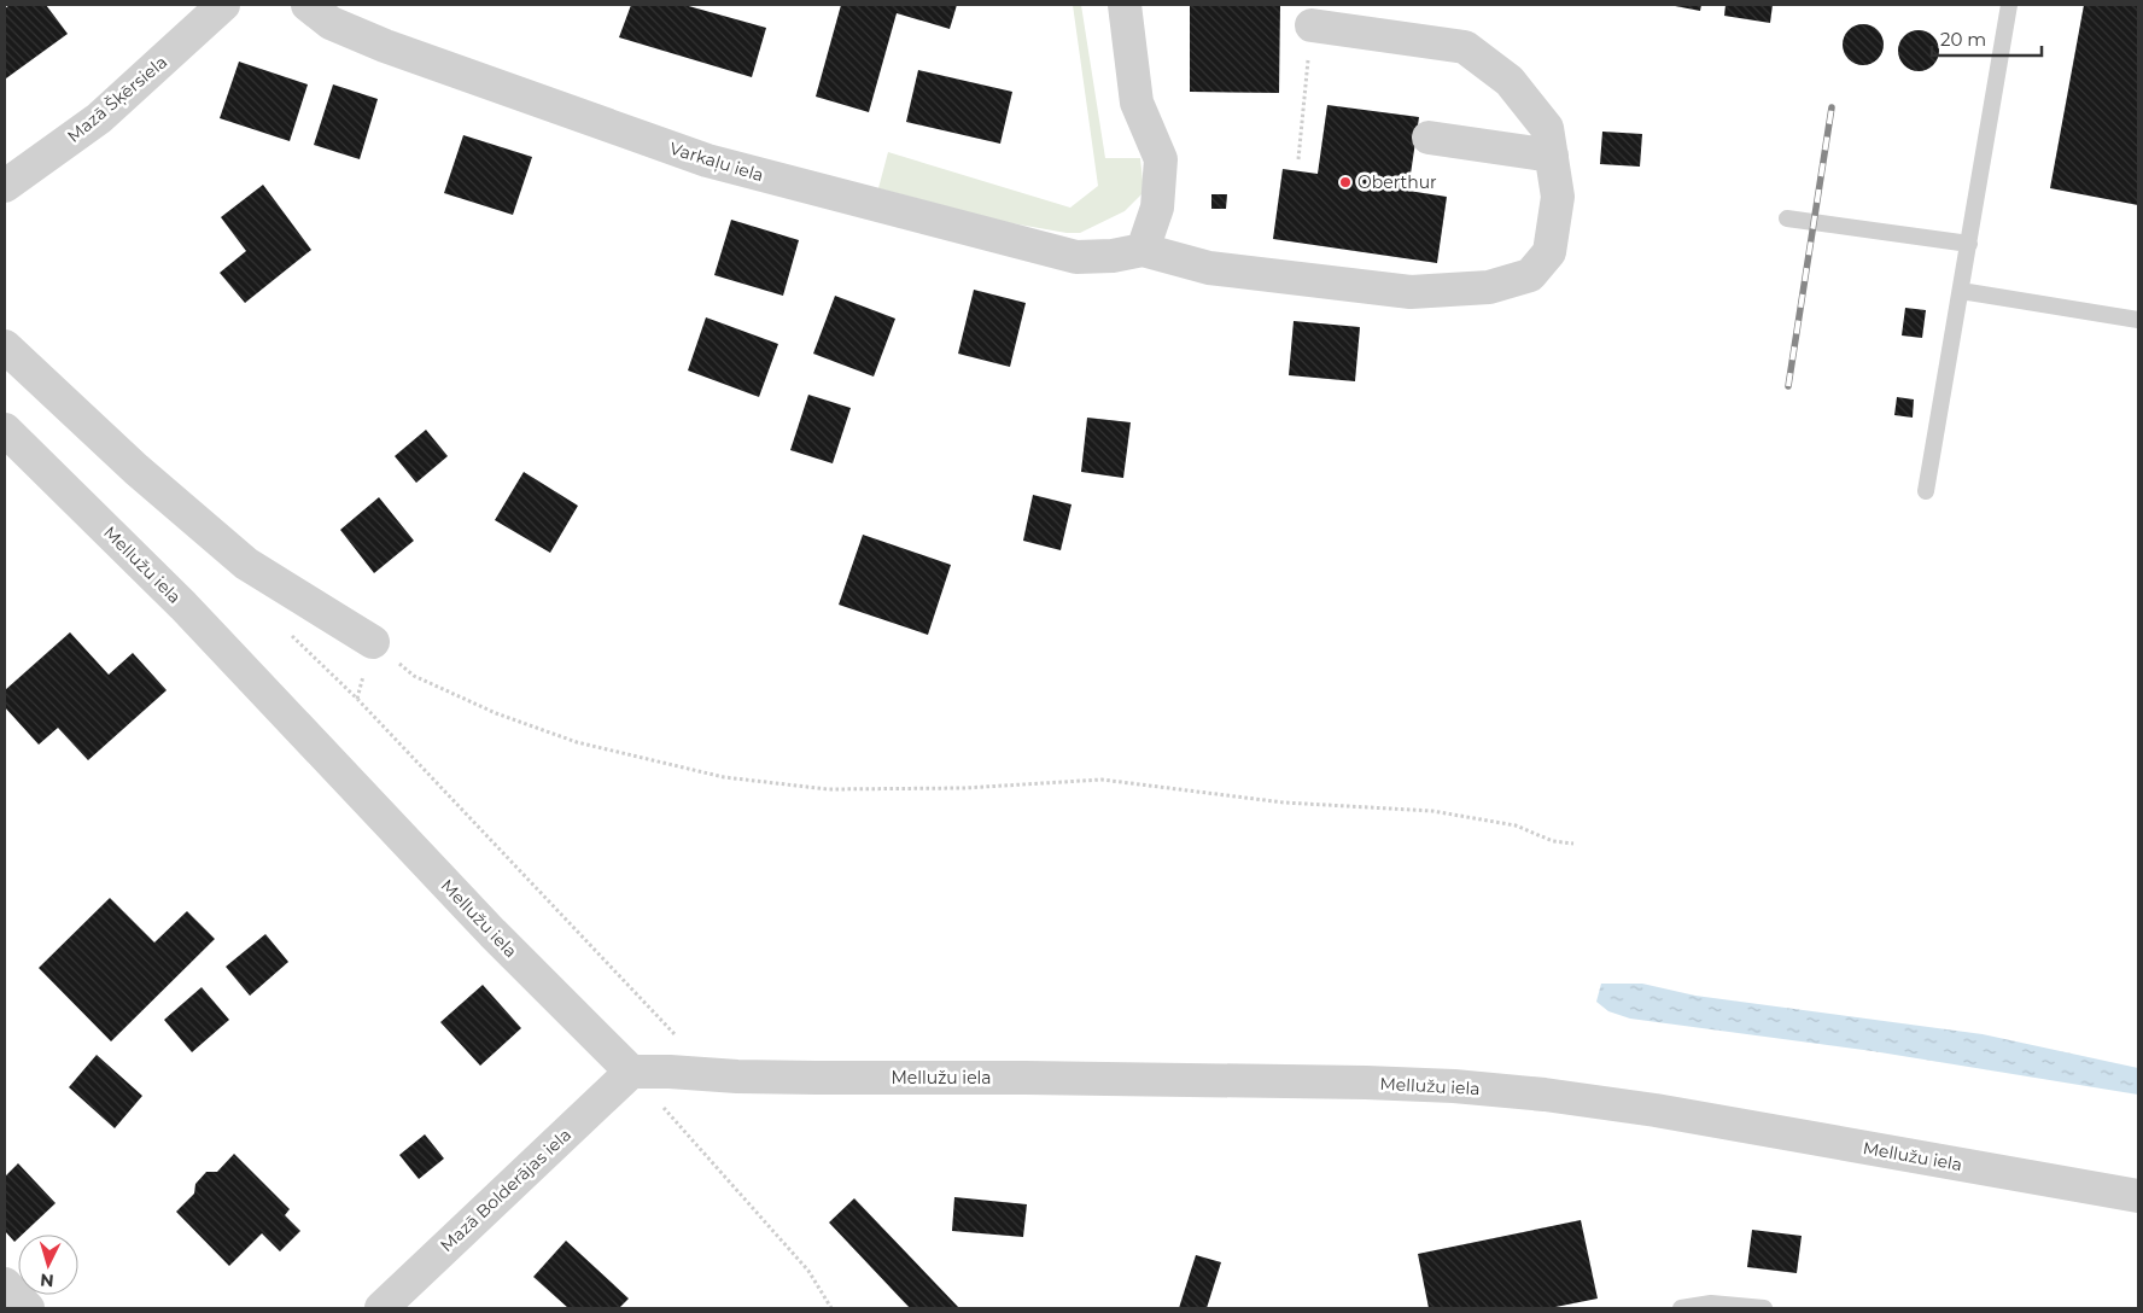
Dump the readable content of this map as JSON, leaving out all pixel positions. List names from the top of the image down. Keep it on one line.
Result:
{"streets":{"street":["Mazā Šķērsiela","Varkaļu iela","Mellužu iela","Mazā Bolderājas iela"]},"crossings":[["Mellužu iela","Mazā Bolderājas iela"]],"places":["Oberthur"],"scale_bar":"20 m","north":"bottom"}
